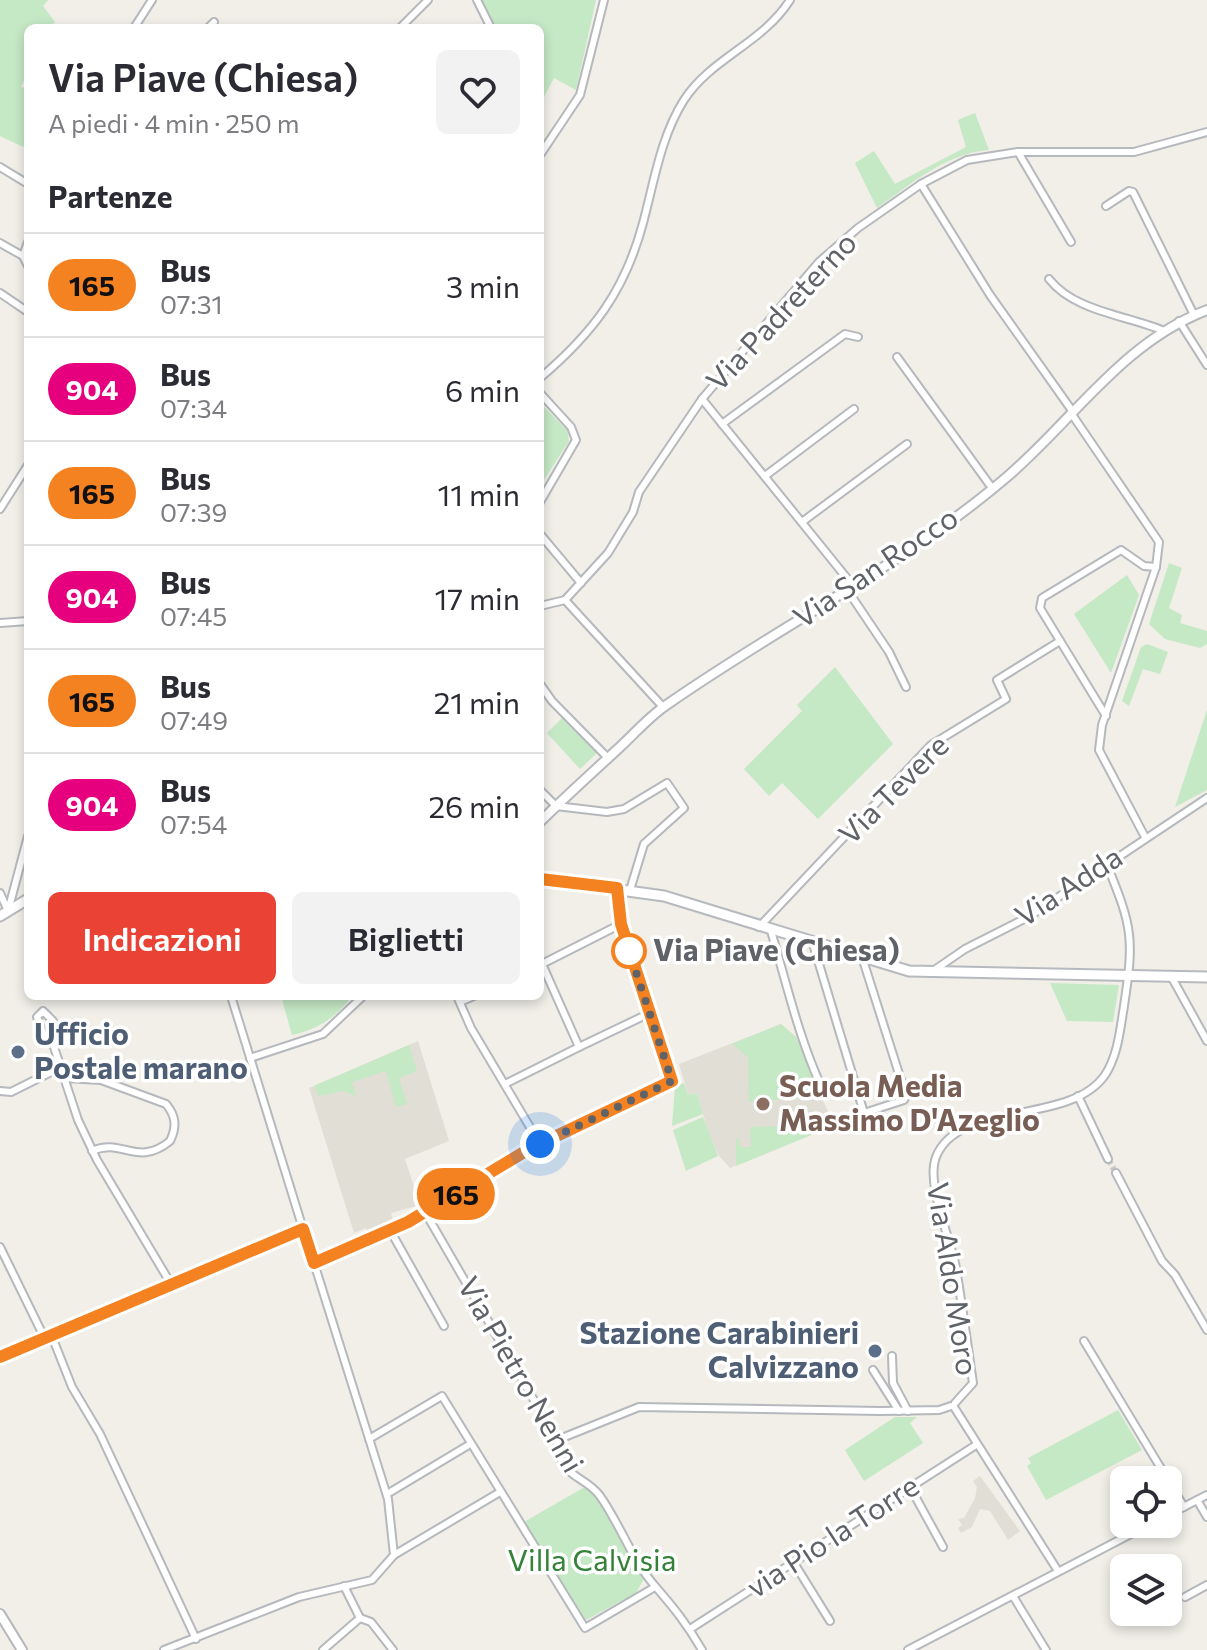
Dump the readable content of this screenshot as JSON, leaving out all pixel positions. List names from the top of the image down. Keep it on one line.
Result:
{"streets":{"street":["Via Padreterno","Via San Rocco","Via Tevere","Via Adda","Via Aldo Moro","Via Pietro Nenni","via Pio la Torre"]},"crossings":[["Via Adda","Via Aldo Moro"],["Via Aldo Moro","via Pio la Torre"],["Via Pietro Nenni","via Pio la Torre"]],"parks":["Villa Calvisia"],"places":["Via Piave (Chiesa)","Ufficio Postale marano","Scuola Media Massimo D'Azeglio","Stazione Carabinieri Calvizzano"],"lines":["bus line 165"],"page":{"on_map":"165","heading":[["Via Piave (Chiesa)","A piedi · 4 min · 250 m"],"Partenze"],"list":[{"mark":"165","name":"Bus","note":"07:31","value":"3 min"},{"mark":"904","name":"Bus","note":"07:34","value":"6 min"},{"mark":"165","name":"Bus","note":"07:39","value":"11 min"},{"mark":"904","name":"Bus","note":"07:45","value":"17 min"},{"mark":"165","name":"Bus","note":"07:49","value":"21 min"},{"mark":"904","name":"Bus","note":"07:54","value":"26 min"}],"buttons":["Indicazioni","Biglietti"]}}
